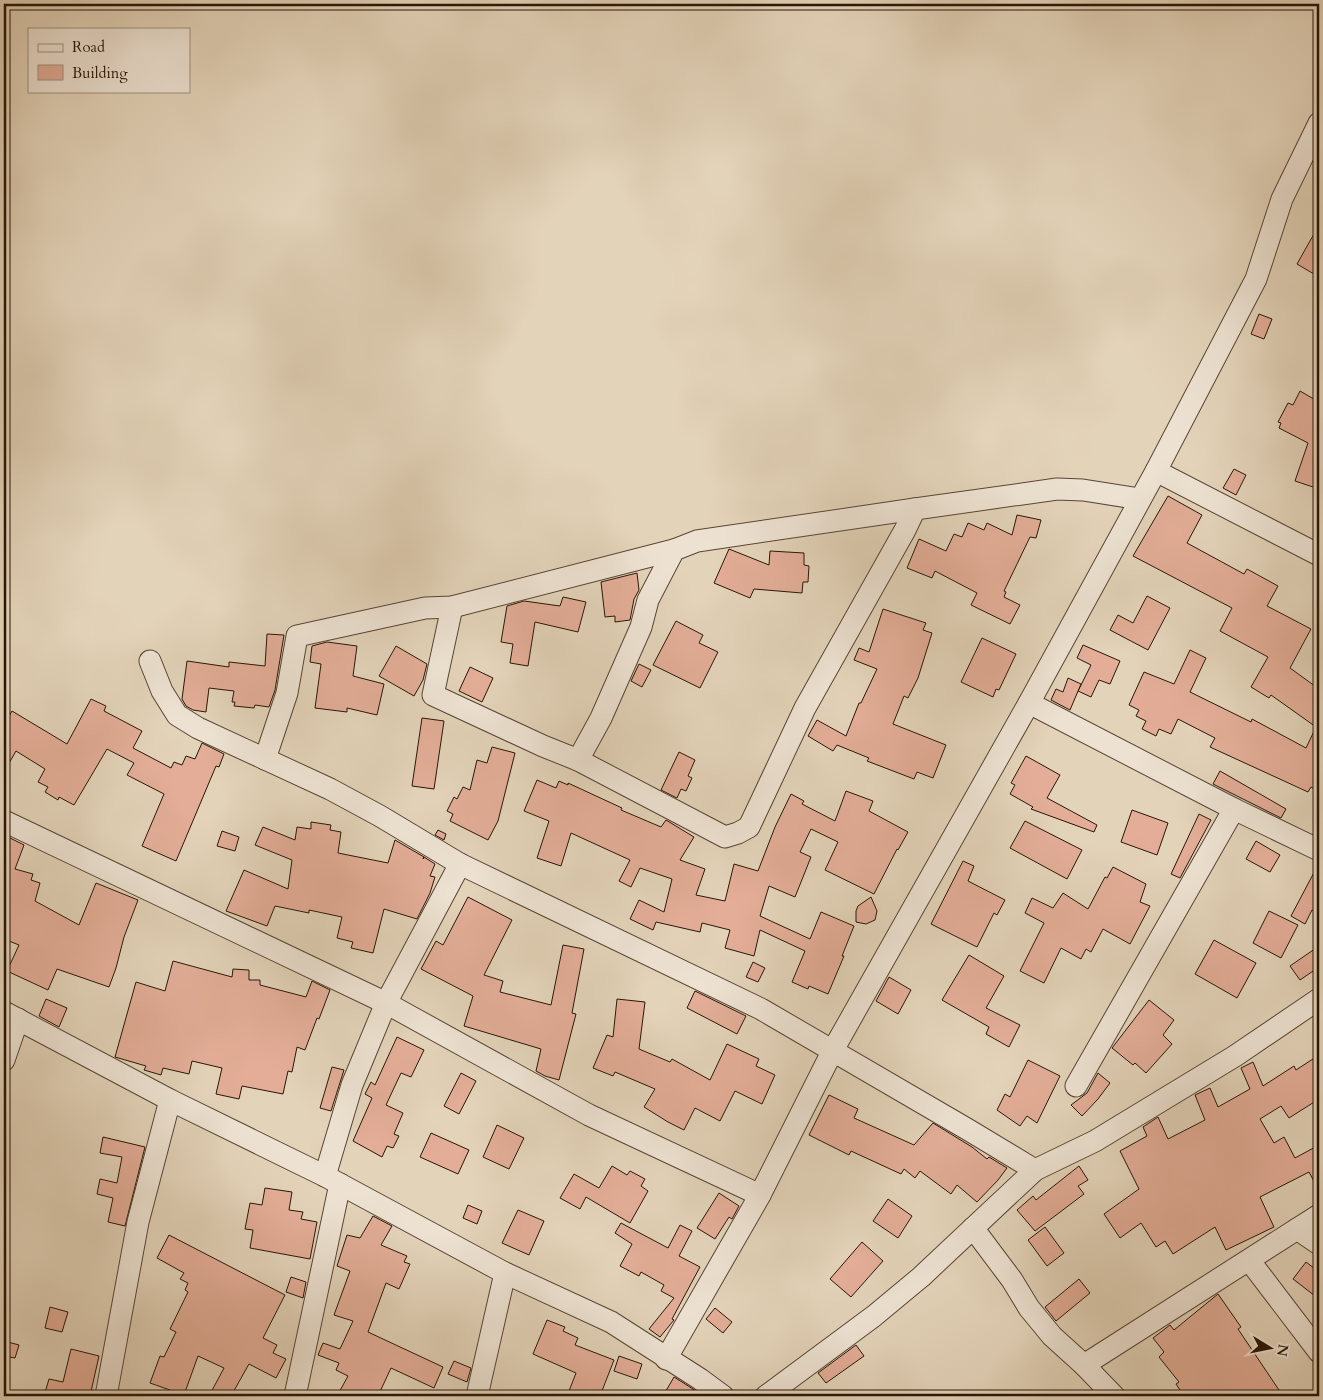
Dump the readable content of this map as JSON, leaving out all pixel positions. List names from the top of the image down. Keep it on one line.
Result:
{"legend":["Road","Building"],"north":"right"}
